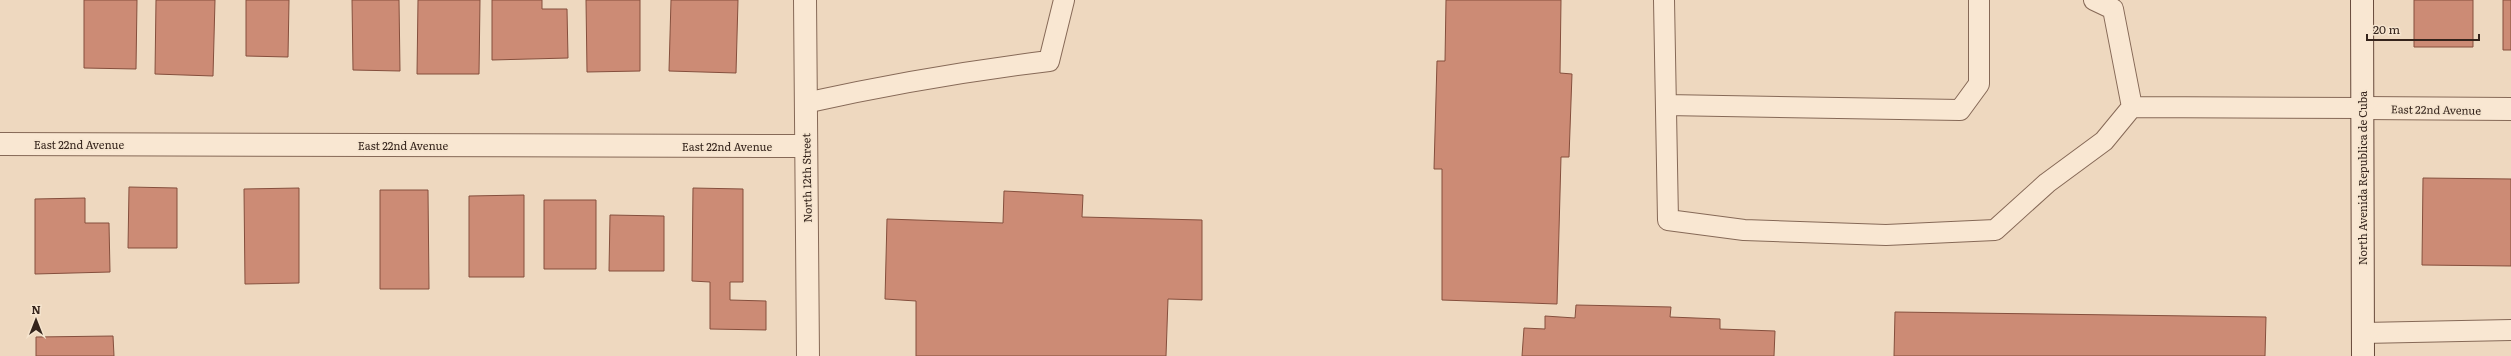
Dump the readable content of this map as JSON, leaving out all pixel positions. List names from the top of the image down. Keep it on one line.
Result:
{"streets":{"street":["East 22nd Avenue","North 12th Street","North Avenida Republica de Cuba"]},"crossings":[["East 22nd Avenue","North 12th Street"],["East 22nd Avenue","North Avenida Republica de Cuba"]],"scale_bar":"20 m","north":"top"}
